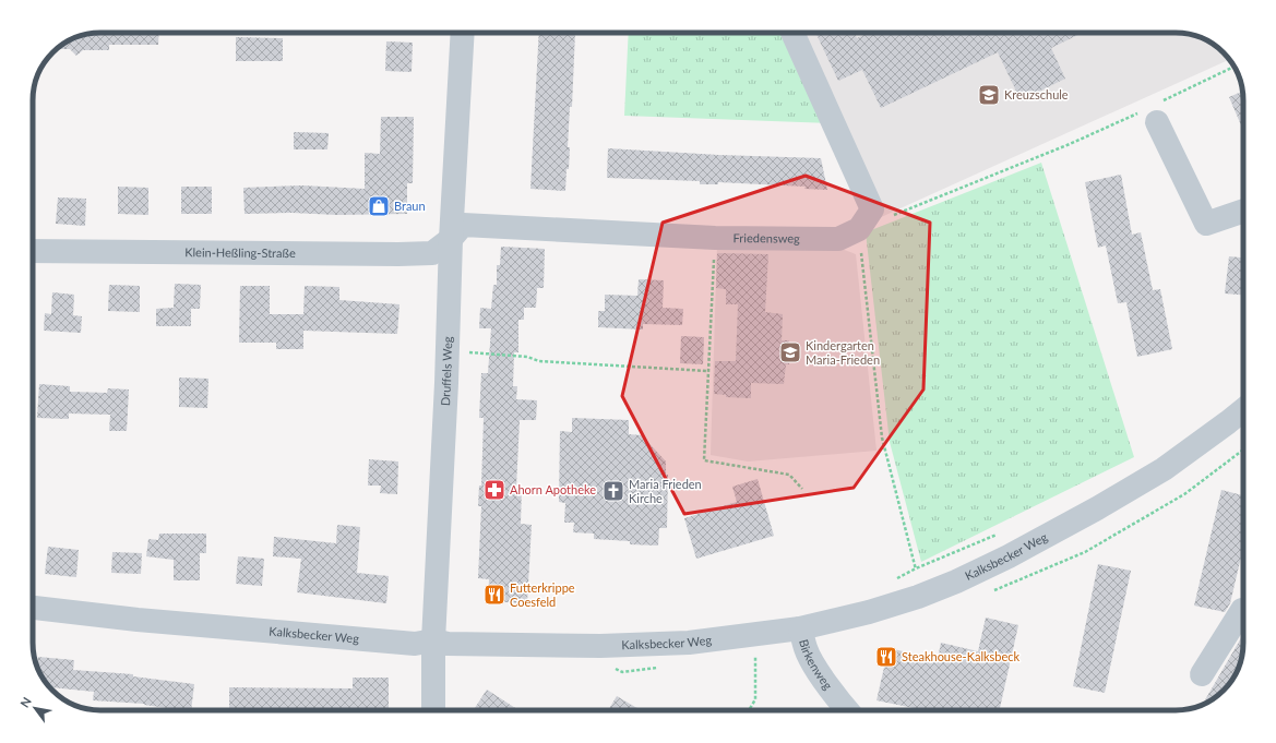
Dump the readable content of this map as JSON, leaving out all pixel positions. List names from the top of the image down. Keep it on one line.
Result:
{"streets":{"street":["Friedensweg","Klein-Heßling-Straße","Druffels Weg","Kalksbecker Weg","Birkenweg"]},"crossings":[["Friedensweg","Klein-Heßling-Straße"],["Friedensweg","Druffels Weg"],["Klein-Heßling-Straße","Druffels Weg"],["Druffels Weg","Kalksbecker Weg"],["Kalksbecker Weg","Birkenweg"]],"places":{"school or university":["Kreuzschule","Kindergarten Maria-Frieden"],"shop":["Braun"],"pharmacy":["Ahorn Apotheke"],"church":["Maria Frieden Kirche"],"restaurant":["Futterkrippe Coesfeld","Steakhouse-Kalksbeck"]},"north":"top left"}
